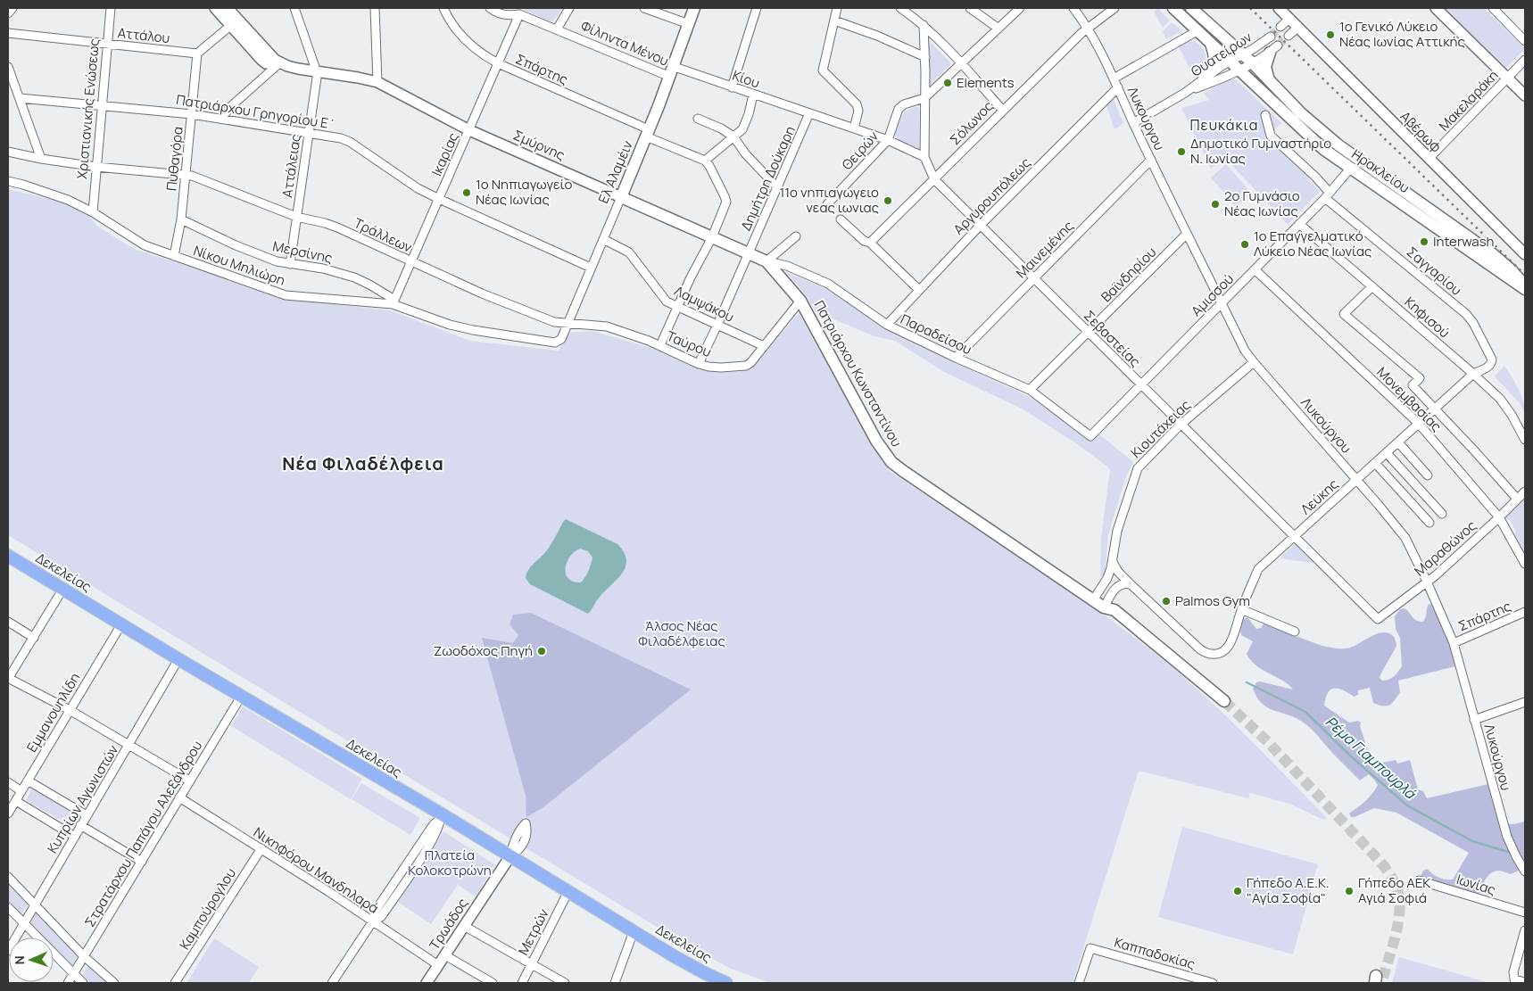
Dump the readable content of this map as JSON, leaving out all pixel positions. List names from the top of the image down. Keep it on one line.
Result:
{"streets":{"main road":["Σμύρνης","Ηρακλείου","Ελ Αλαμέιν","Πατριάρχου Κωνσταντίνου","Δεκελείας"],"street":["Αττάλου","Φίληντα Μένου","Θυατείρων","Σπάρτης","Κίου","Μακελαράκη","Χριστιανικής Ενώσεως","Πατριάρχου Γρηγορίου Ε΄","Λυκούργου","Σόλωνος","Αβέρωφ","Θειρών","Ικαρίας","Πυθαγόρα","Αττάλειας","Δημήτρη Δούκαρη","Αργυρουπόλεως","Τράλλεων","Μαινεμένης","Μερσίνης","Νίκου Μηλιώρη","Σαγγαρίου","Βαϊνδηρίου","Αμισσού","Λαμψάκου","Κηφισού","Παραδείσου","Σεβαστείας","Ταύρου","Μονεμβασίας","Κιουτάχειας","Λεύκης","Μαραθώνος","Εμμανουηλίδη","Κυπρίων Αγωνιστών","Στρατάρχου Παπάγου Αλεξάνδρου","Νικηφόρου Μανδηλαρά","Ιωνίας","Καμπούρογλου","Τρωάδος","Μετρών","Καππαδοκίας"]},"crossings":[["Αττάλου","Χριστιανικής Ενώσεως"],["Αττάλου","Πυθαγόρα"],["Φίληντα Μένου","Κίου"],["Φίληντα Μένου","Ικαρίας"],["Φίληντα Μένου","Ελ Αλαμέιν"],["Θυατείρων","Λυκούργου"],["Θυατείρων","Ηρακλείου"],["Σπάρτης","Λυκούργου"],["Σπάρτης","Ικαρίας"],["Σπάρτης","Ελ Αλαμέιν"],["Κίου","Ελ Αλαμέιν"],["Κίου","Δημήτρη Δούκαρη"],["Μακελαράκη","Αβέρωφ"],["Χριστιανικής Ενώσεως","Πατριάρχου Γρηγορίου Ε΄"],["Χριστιανικής Ενώσεως","Τράλλεων"],["Χριστιανικής Ενώσεως","Νίκου Μηλιώρη"],["Πατριάρχου Γρηγορίου Ε΄","Ικαρίας"],["Πατριάρχου Γρηγορίου Ε΄","Πυθαγόρα"],["Πατριάρχου Γρηγορίου Ε΄","Αττάλειας"],["Πατριάρχου Γρηγορίου Ε΄","Ελ Αλαμέιν"],["Λυκούργου","Σόλωνος"],["Λυκούργου","Αργυρουπόλεως"],["Λυκούργου","Μαινεμένης"],["Λυκούργου","Βαϊνδηρίου"],["Λυκούργου","Αμισσού"],["Λυκούργου","Κιουτάχειας"],["Λυκούργου","Λεύκης"],["Λυκούργου","Μαραθώνος"],["Σόλωνος","Σεβαστείας"],["Σμύρνης","Ικαρίας"],["Σμύρνης","Αττάλειας"],["Σμύρνης","Ελ Αλαμέιν"],["Σμύρνης","Δημήτρη Δούκαρη"],["Σμύρνης","Πατριάρχου Κωνσταντίνου"],["Ικαρίας","Τράλλεων"],["Ικαρίας","Μερσίνης"],["Ικαρίας","Νίκου Μηλιώρη"],["Πυθαγόρα","Τράλλεων"],["Πυθαγόρα","Μερσίνης"],["Πυθαγόρα","Νίκου Μηλιώρη"],["Αττάλειας","Τράλλεων"],["Αττάλειας","Μερσίνης"],["Ηρακλείου","Αμισσού"],["Ελ Αλαμέιν","Τράλλεων"],["Ελ Αλαμέιν","Νίκου Μηλιώρη"],["Ελ Αλαμέιν","Λαμψάκου"],["Ελ Αλαμέιν","Ταύρου"],["Δημήτρη Δούκαρη","Λαμψάκου"],["Δημήτρη Δούκαρη","Ταύρου"],["Δημήτρη Δούκαρη","Πατριάρχου Κωνσταντίνου"],["Αργυρουπόλεως","Παραδείσου"],["Αργυρουπόλεως","Σεβαστείας"],["Τράλλεων","Ταύρου"],["Μαινεμένης","Παραδείσου"],["Μαινεμένης","Σεβαστείας"],["Μερσίνης","Νίκου Μηλιώρη"],["Σαγγαρίου","Αμισσού"],["Σαγγαρίου","Κηφισού"],["Σαγγαρίου","Λεύκης"],["Βαϊνδηρίου","Παραδείσου"],["Βαϊνδηρίου","Σεβαστείας"],["Αμισσού","Κηφισού"],["Αμισσού","Παραδείσου"],["Αμισσού","Σεβαστείας"],["Αμισσού","Μονεμβασίας"],["Λαμψάκου","Ταύρου"],["Κηφισού","Λεύκης"],["Παραδείσου","Πατριάρχου Κωνσταντίνου"],["Σεβαστείας","Κιουτάχειας"],["Σεβαστείας","Λεύκης"],["Σεβαστείας","Μαραθώνος"],["Ταύρου","Πατριάρχου Κωνσταντίνου"],["Πατριάρχου Κωνσταντίνου","Κιουτάχειας"],["Μονεμβασίας","Λεύκης"],["Μονεμβασίας","Μαραθώνος"],["Δεκελείας","Εμμανουηλίδη"],["Δεκελείας","Κυπρίων Αγωνιστών"],["Δεκελείας","Στρατάρχου Παπάγου Αλεξάνδρου"],["Δεκελείας","Τρωάδος"],["Δεκελείας","Μετρών"],["Στρατάρχου Παπάγου Αλεξάνδρου","Νικηφόρου Μανδηλαρά"],["Νικηφόρου Μανδηλαρά","Καμπούρογλου"],["Νικηφόρου Μανδηλαρά","Τρωάδος"]],"districts":["Πευκάκια","Νέα Φιλαδέλφεια"],"water":["Ρέμα Γιαμπουρλά"],"parks":["Άλσος Νέας Φιλαδέλφειας","Πλατεία Κολοκοτρώνη"],"places":["1ο Γενικό Λύκειο Νέας Ιωνίας Αττικής","Elements","Δημοτικό Γυμναστήριο Ν. Ιωνίας","1ο Νηπιαγωγείο Νέας Ιωνίας","11ο νηπιαγωγειο νεας ιωνιας","2ο Γυμνάσιο Νέας Ιωνίας","Interwash","1ο Επαγγελματικό Λύκειο Νέας Ιωνίας","Palmos Gym","Ζωοδόχος Πηγή","Γήπεδο Α.Ε.Κ. \"Αγία Σοφία\"","Γήπεδο ΑΕΚ Αγιά Σοφιά"],"north":"left"}
